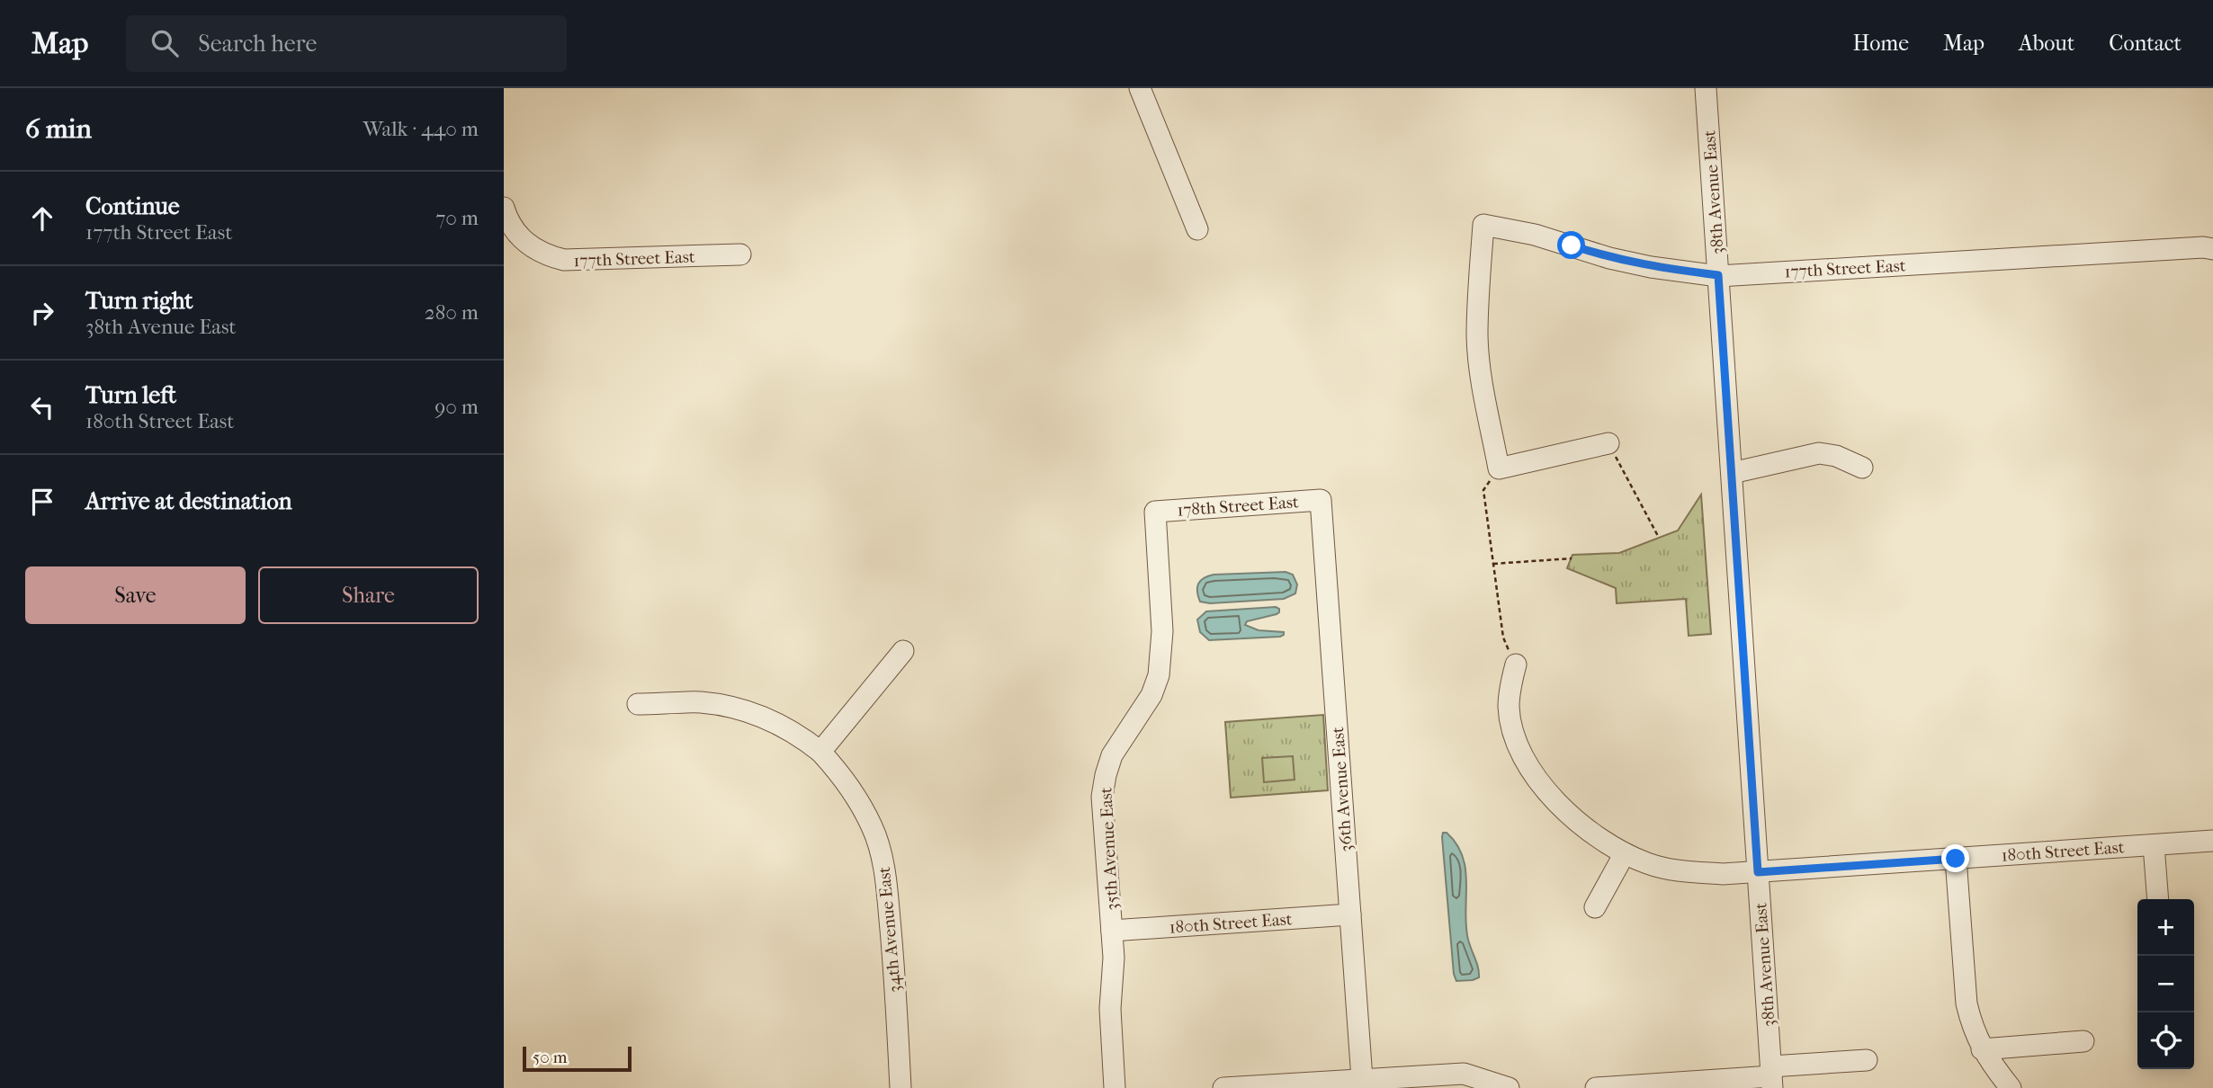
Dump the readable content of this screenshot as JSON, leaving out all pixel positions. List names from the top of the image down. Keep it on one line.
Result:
{"streets":{"street":["38th Avenue East","177th Street East","178th Street East","36th Avenue East","35th Avenue East","180th Street East","34th Avenue East"]},"crossings":[["38th Avenue East","177th Street East"],["38th Avenue East","180th Street East"],["178th Street East","36th Avenue East"],["178th Street East","35th Avenue East"],["36th Avenue East","180th Street East"],["35th Avenue East","180th Street East"]],"scale_bar":"50 m","page":{"header":"Map","search":"Search here","nav":["Home","Map","About","Contact"],"heading":["6 min","Walk · 440 m"],"list":[["Continue","177th Street East","70 m"],["Turn right","38th Avenue East","280 m"],["Turn left","180th Street East","90 m"],"Arrive at destination"],"buttons":["Save","Share"],"map_buttons":["+","−"],"scale":"50 m"}}
